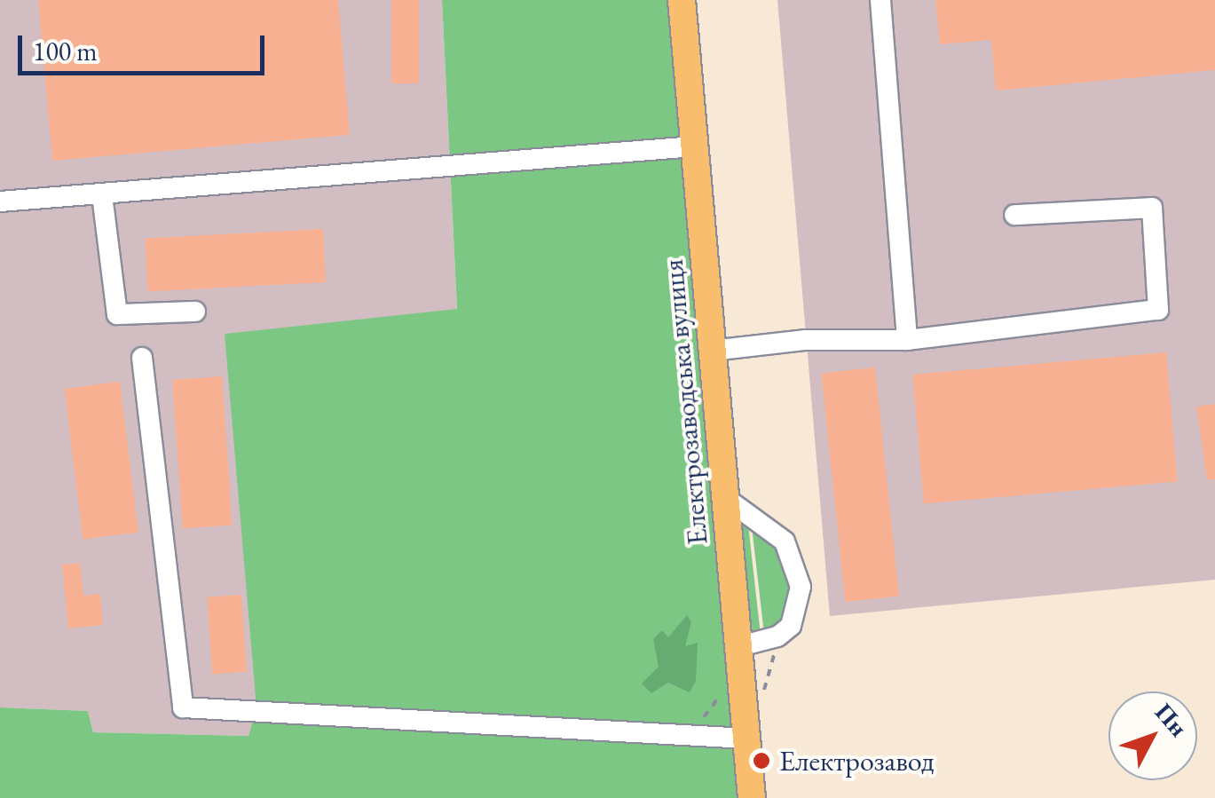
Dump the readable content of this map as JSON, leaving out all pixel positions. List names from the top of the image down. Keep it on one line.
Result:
{"streets":{"main road":["Електрозаводська вулиця"]},"places":["Електрозавод"],"scale_bar":"100 m","north":"top right"}
